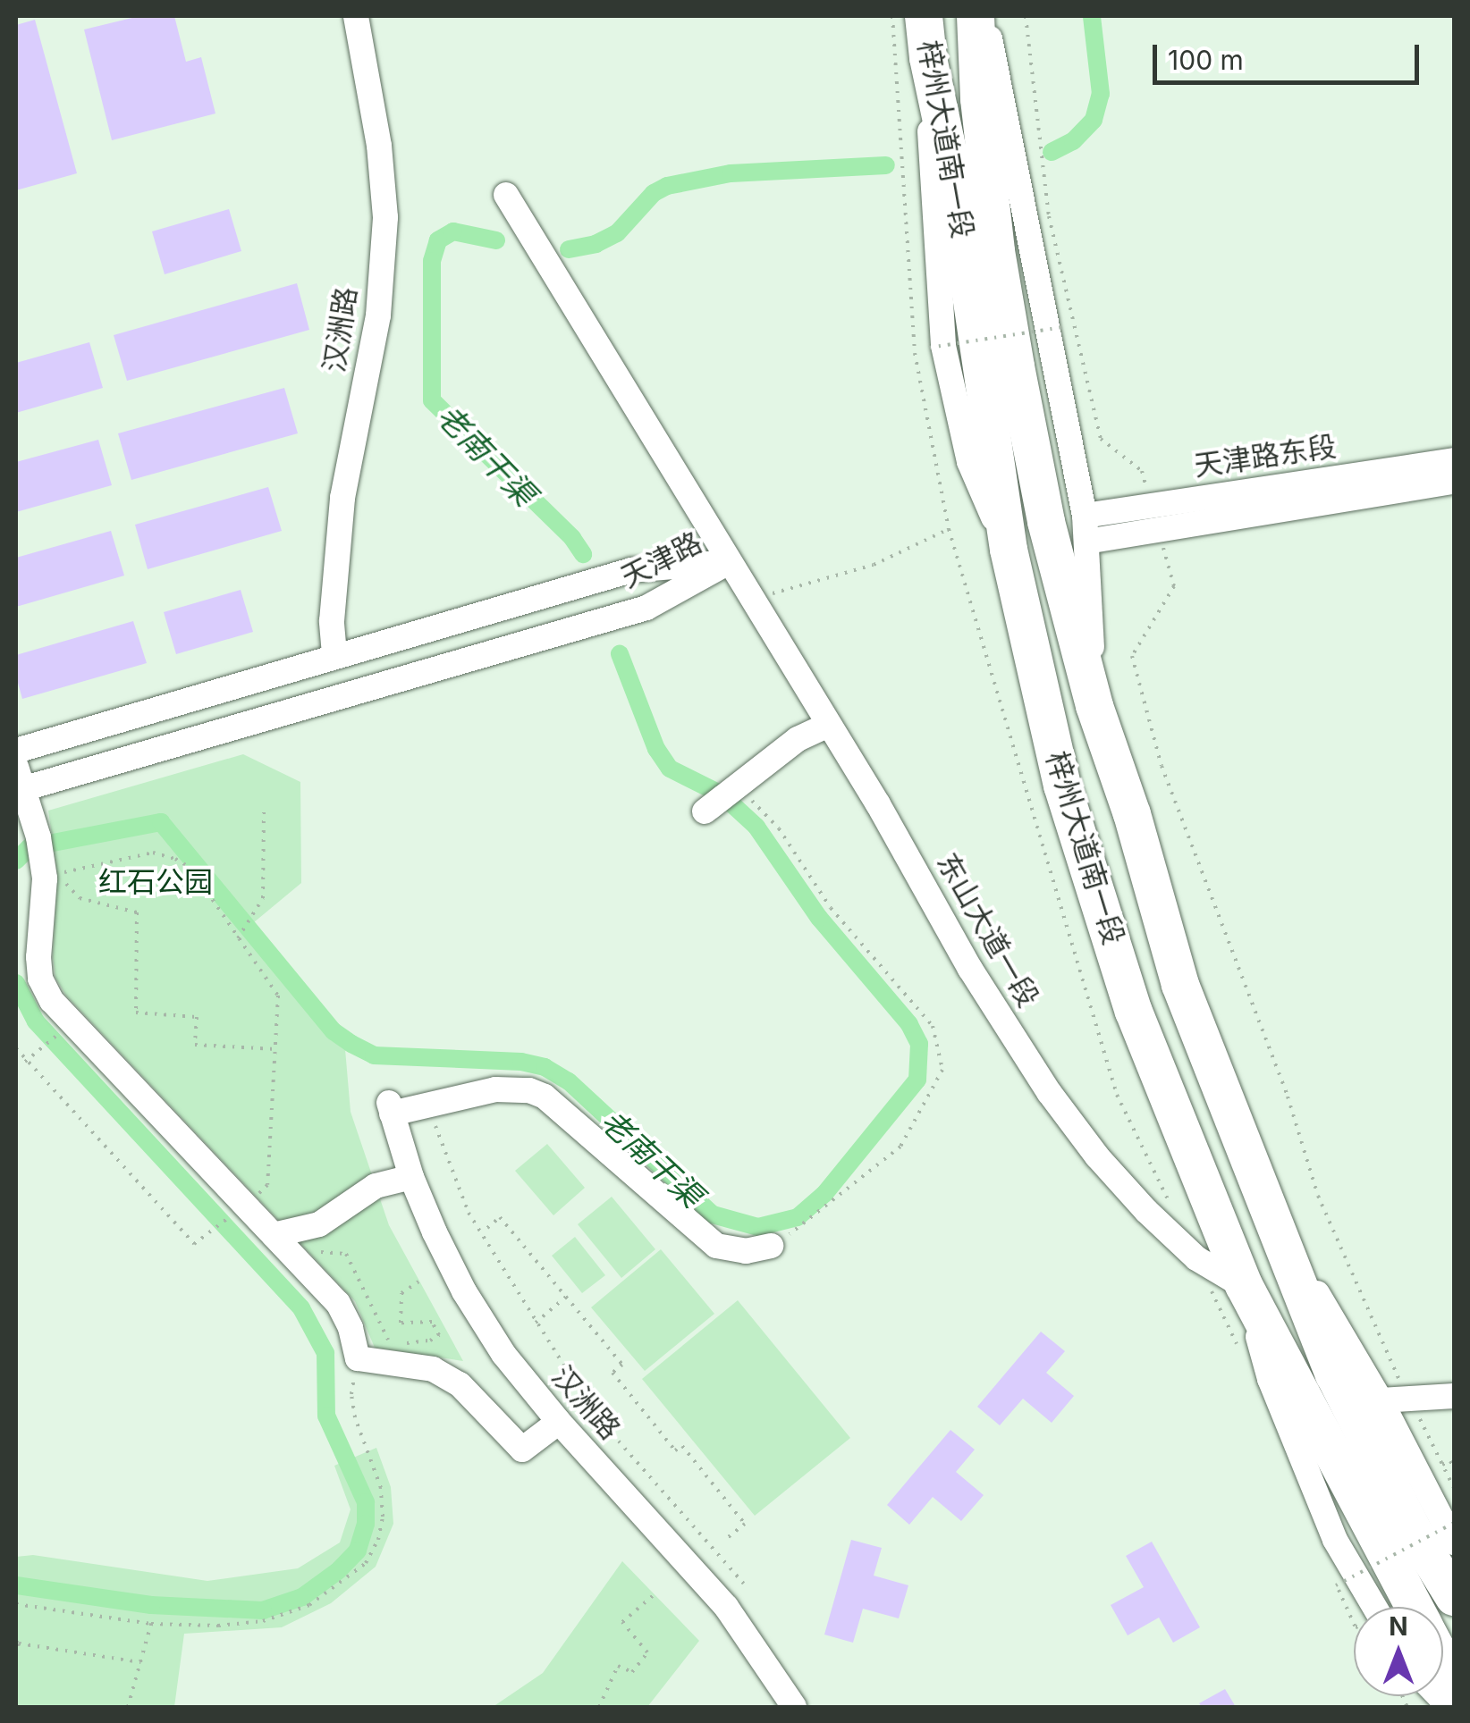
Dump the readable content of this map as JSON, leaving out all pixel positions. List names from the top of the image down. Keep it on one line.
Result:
{"streets":{"highway":["梓州大道南一段"],"street":["汉洲路","天津路东段","天津路","东山大道一段"]},"crossings":[["梓州大道南一段","东山大道一段"],["汉洲路","天津路"],["天津路","东山大道一段"]],"water":["老南干渠"],"parks":["红石公园"],"scale_bar":"100 m","north":"top"}
